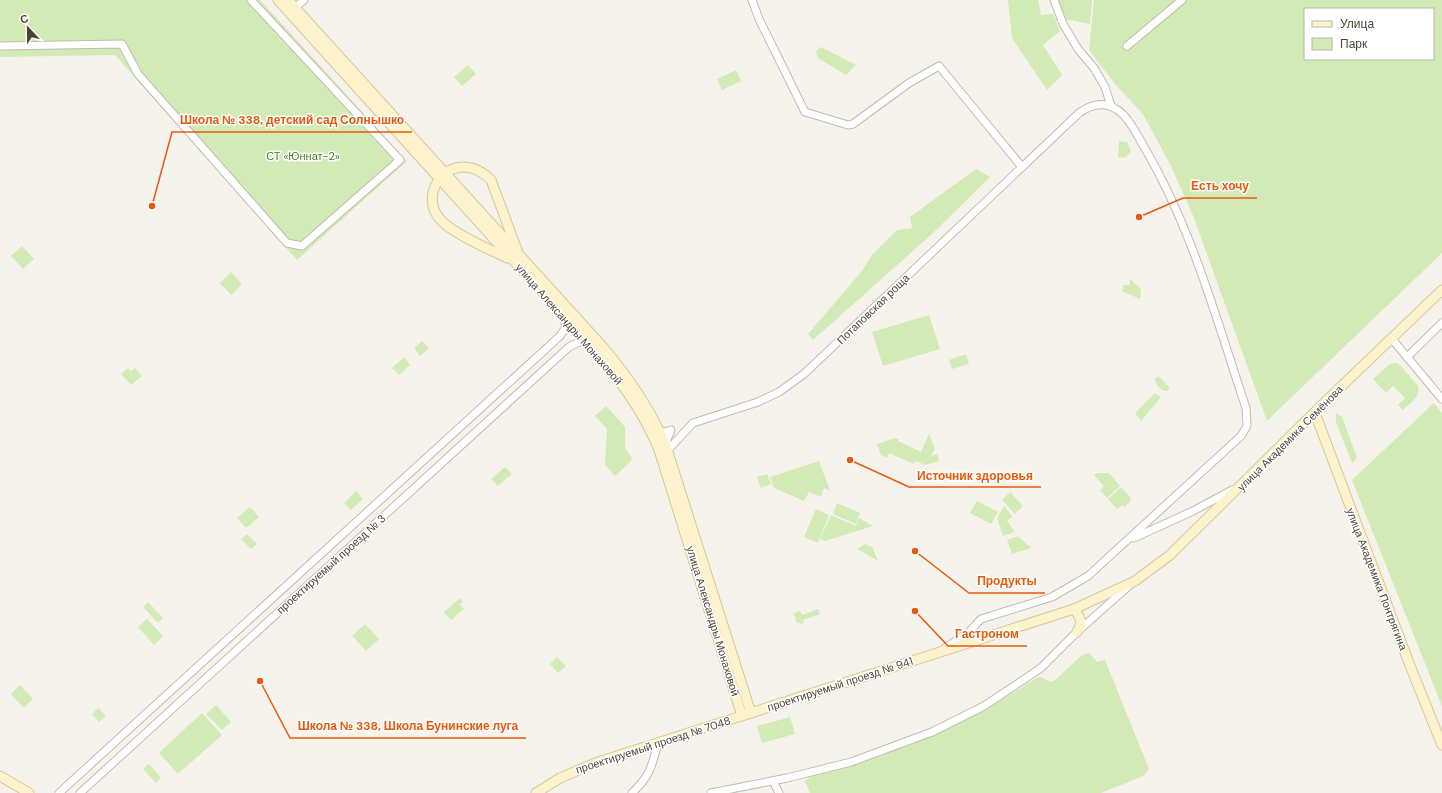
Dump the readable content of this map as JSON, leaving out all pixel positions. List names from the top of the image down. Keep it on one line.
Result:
{"streets":{"main road":["улица Александры Монаховой","улица Академика Семёнова","улица Академика Понтрягина","проектируемый проезд № 941","проектируемый проезд № 7048"],"street":["Потаповская роща","проектируемый проезд № 3"]},"crossings":[["Потаповская роща","улица Александры Монаховой"],["улица Александры Монаховой","проектируемый проезд № 3"],["улица Александры Монаховой","проектируемый проезд № 941"],["улица Александры Монаховой","проектируемый проезд № 7048"],["улица Академика Семёнова","улица Академика Понтрягина"],["улица Академика Семёнова","проектируемый проезд № 941"],["проектируемый проезд № 941","проектируемый проезд № 7048"]],"parks":["СТ «Юннат-2»"],"places":["Школа № 338, детский сад Солнышко","Есть хочу","Источник здоровья","Продукты","Гастроном","Школа № 338, Школа Бунинские луга"],"legend":["Улица","Парк"],"north":"top"}
